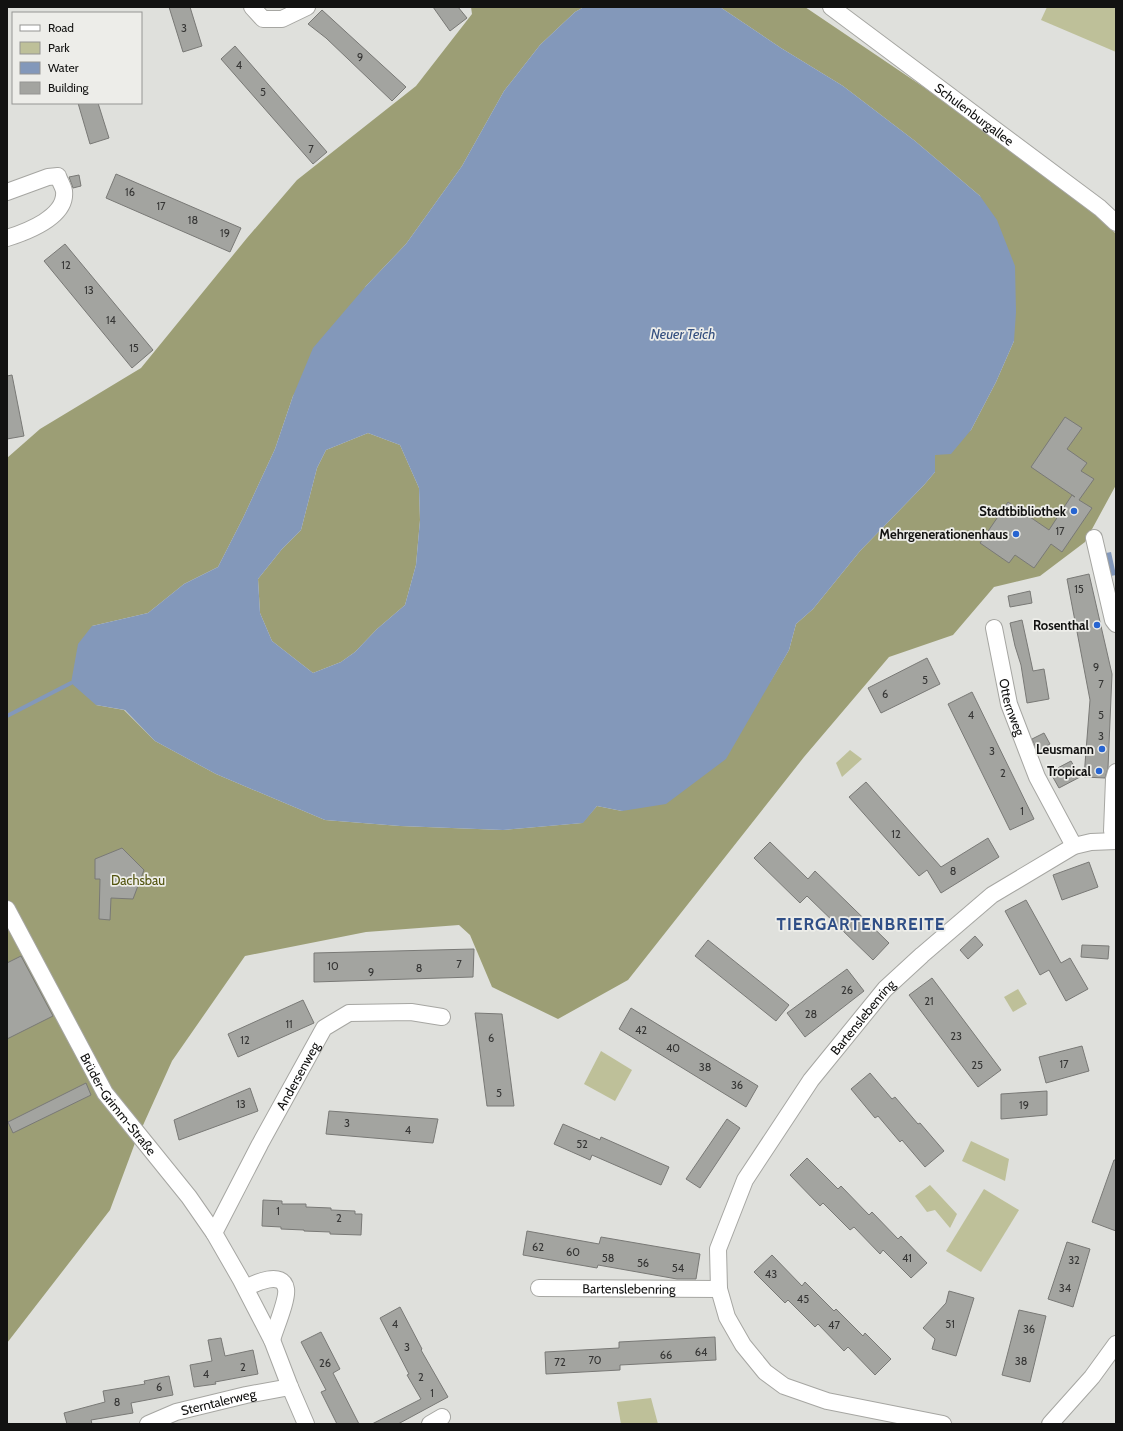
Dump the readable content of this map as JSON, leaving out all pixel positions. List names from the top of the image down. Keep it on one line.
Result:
{"streets":{"street":["Schulenburgallee","Otternweg","Bartenslebenring","Andersenweg","Brüder-Grimm-Straße","Sterntalerweg"]},"crossings":[["Otternweg","Bartenslebenring"],["Andersenweg","Brüder-Grimm-Straße"],["Brüder-Grimm-Straße","Sterntalerweg"]],"districts":["TIERGARTENBREITE"],"water":["Neuer Teich"],"parks":["Dachsbau"],"places":["Stadtbibliothek","Mehrgenerationenhaus","Rosenthal","Leusmann","Tropical"],"house_numbers":["3","9","4","5","7","16","17","18","19","12","13","14","15","17","15","9","5","7","6","4","5","3","3","2","1","12","8","7","10","8","9","26","21","28","11","42","23","6","12","40","17","25","38","36","5","13","19","3","4","52","1","2","62","60","58","41","32","56","54","43","34","45","4","51","47","36","3","64","66","70","38","72","26","2","4","2","6","1","8"],"legend":["Road","Park","Water","Building"]}
